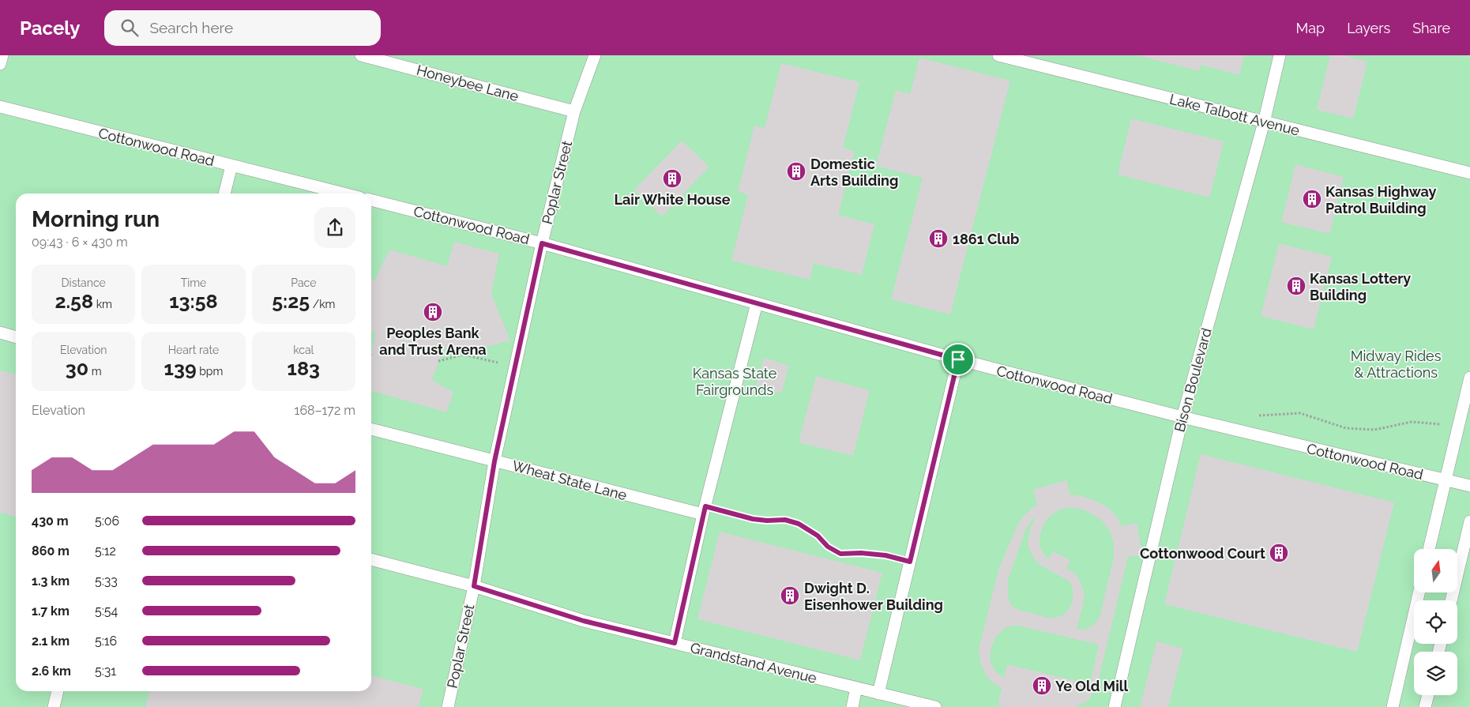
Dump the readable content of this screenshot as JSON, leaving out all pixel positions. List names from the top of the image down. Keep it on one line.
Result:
{"streets":{"lane":["Honeybee Lane","Lake Talbott Avenue","Cottonwood Road","Poplar Street","Bison Boulevard","Wheat State Lane","Grandstand Avenue"]},"crossings":[["Honeybee Lane","Poplar Street"],["Lake Talbott Avenue","Bison Boulevard"],["Cottonwood Road","Poplar Street"],["Cottonwood Road","Bison Boulevard"],["Poplar Street","Wheat State Lane"],["Poplar Street","Grandstand Avenue"]],"parks":["Midway Rides & Attractions","Kansas State Fairgrounds"],"places":{"building":["Domestic Arts Building","Lair White House","Kansas Highway Patrol Building","1861 Club","Kansas Lottery Building","Peoples Bank and Trust Arena","Cottonwood Court","Dwight D. Eisenhower Building","Ye Old Mill"]},"north":"top","page":{"header":"Pacely","search":"Search here","nav":["Map","Layers","Share"],"heading":["Morning run","09:43 · 6 × 430 m"],"stats":[["Distance","2.58 km"],["Time","13:58"],["Pace","5:25 /km"],["Elevation","30 m"],["Heart rate","139 bpm"],["kcal","183"]],"chart":["Elevation","168–172 m"],"list":[{"name":"430 m","note":"5:06"},{"name":"860 m","note":"5:12"},{"name":"1.3 km","note":"5:33"},{"name":"1.7 km","note":"5:54"},{"name":"2.1 km","note":"5:16"},{"name":"2.6 km","note":"5:31"}]}}
